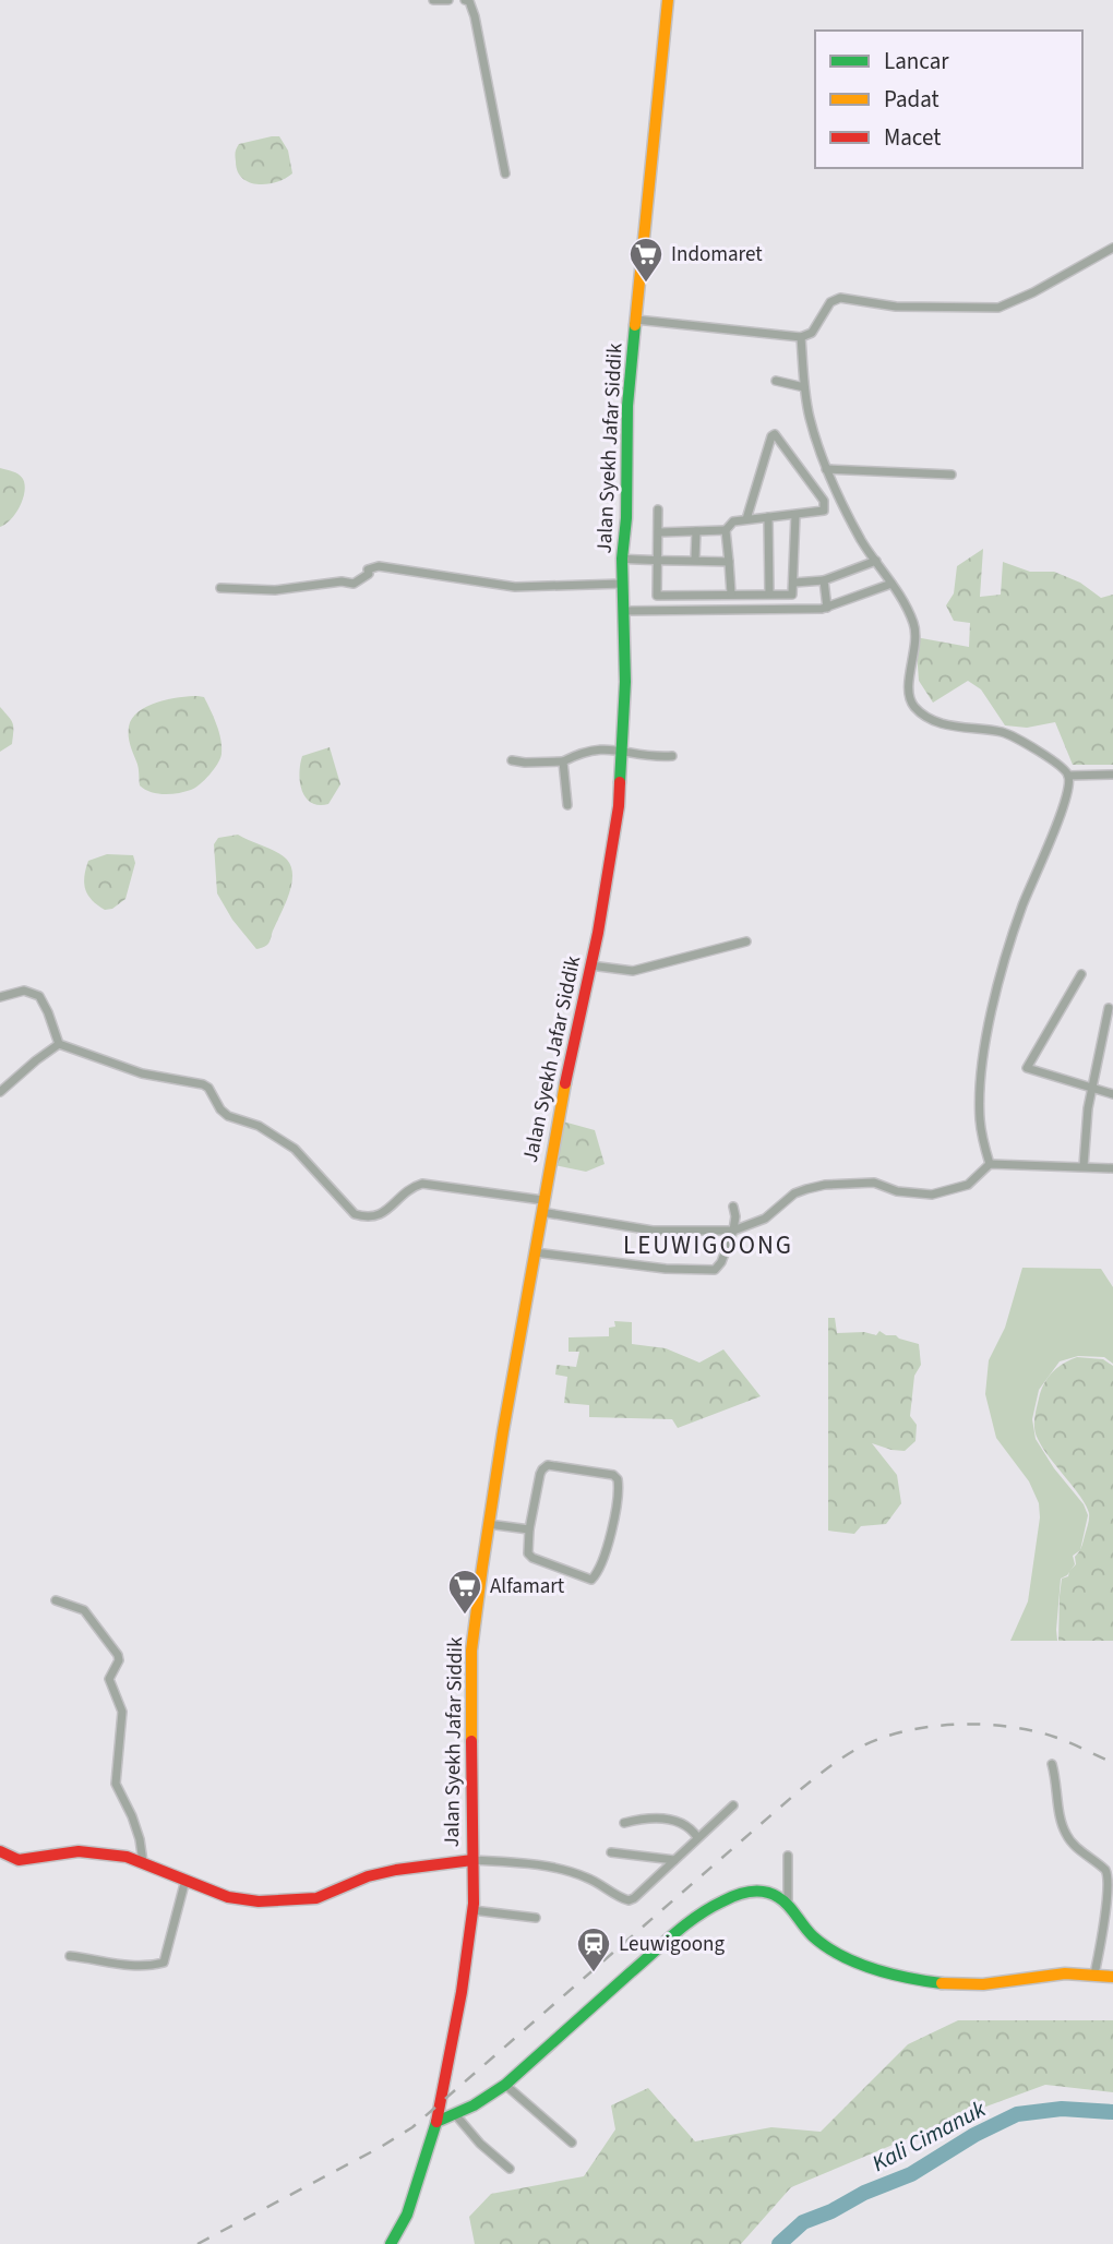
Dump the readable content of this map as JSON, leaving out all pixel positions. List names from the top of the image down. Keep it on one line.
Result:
{"streets":{"main road":["Jalan Syekh Jafar Siddik"]},"districts":["LEUWIGOONG"],"water":["Kali Cimanuk"],"places":{"supermarket":["Indomaret","Alfamart"],"station":["Leuwigoong"]},"legend":["Lancar","Padat","Macet"]}
